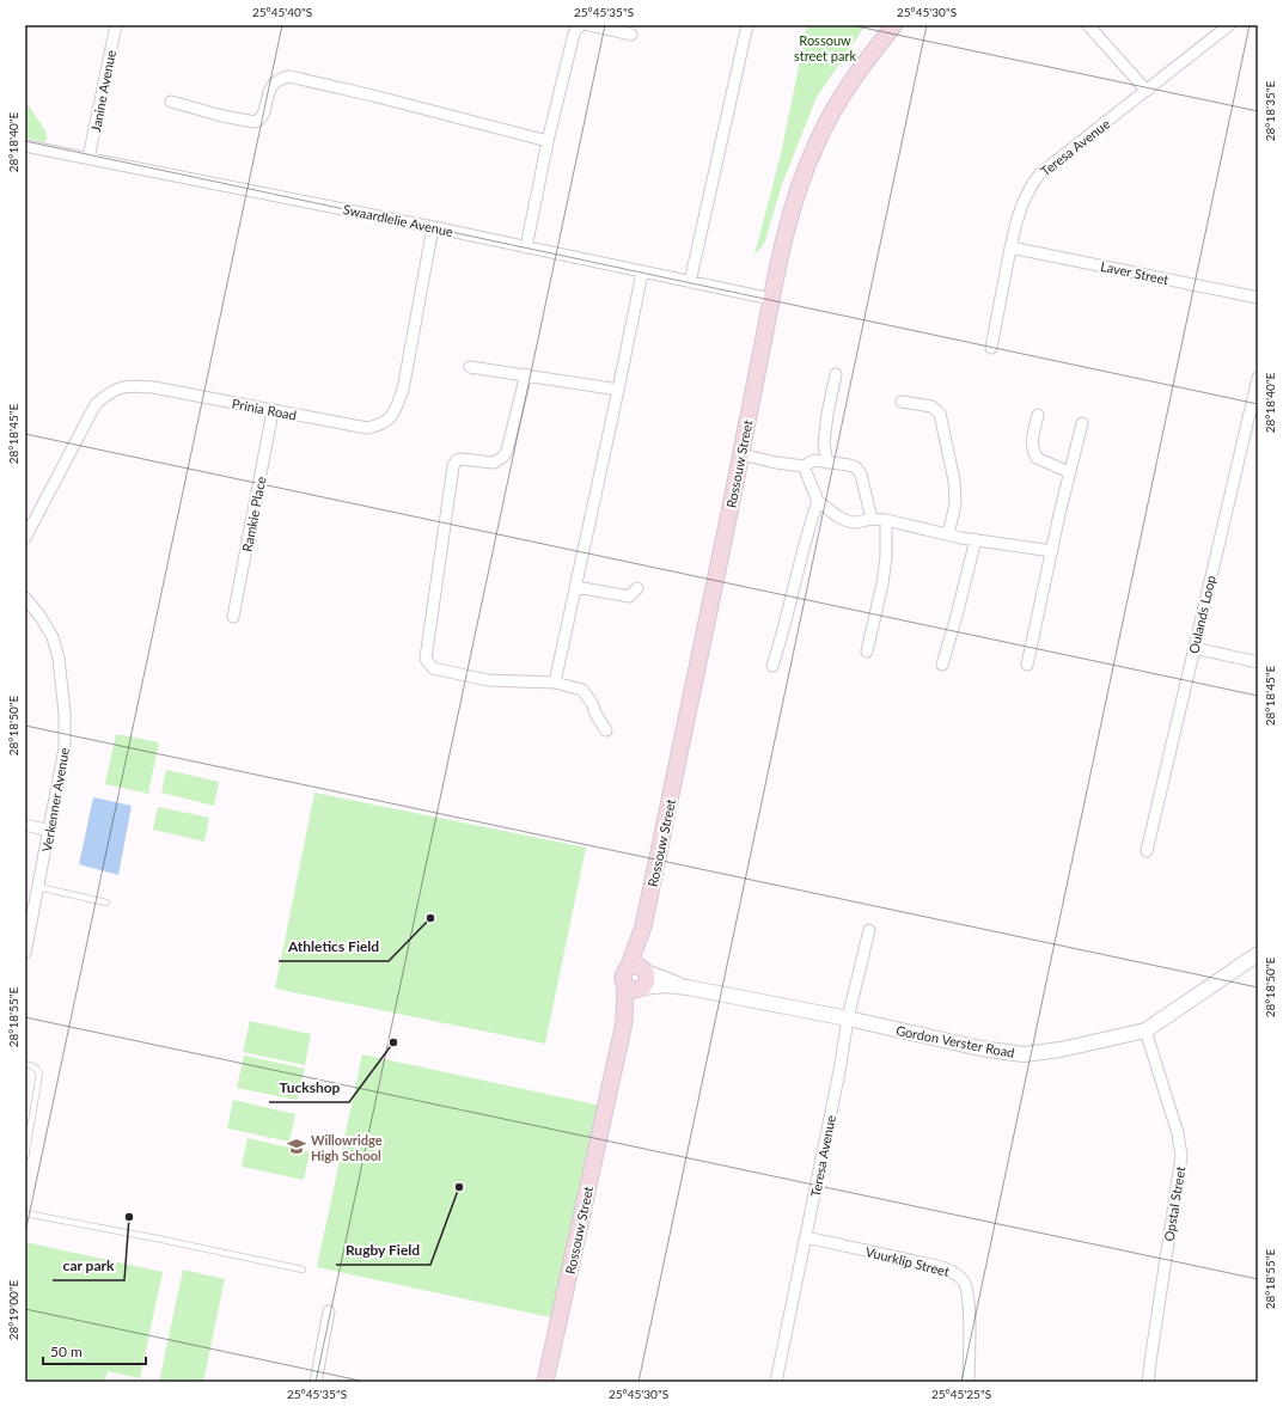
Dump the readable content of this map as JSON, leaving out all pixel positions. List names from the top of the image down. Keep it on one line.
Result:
{"streets":{"main road":["Rossouw Street"],"street":["Janine Avenue","Teresa Avenue","Swaardlelie Avenue","Laver Street","Prinia Road","Ramkie Place","Oulands Loop","Verkenner Avenue","Gordon Verster Road","Opstal Street","Vuurklip Street"]},"crossings":[["Janine Avenue","Swaardlelie Avenue"],["Teresa Avenue","Laver Street"],["Teresa Avenue","Gordon Verster Road"],["Teresa Avenue","Vuurklip Street"],["Swaardlelie Avenue","Prinia Road"],["Swaardlelie Avenue","Rossouw Street"],["Prinia Road","Ramkie Place"],["Rossouw Street","Gordon Verster Road"],["Gordon Verster Road","Opstal Street"]],"parks":["Rossouw street park"],"places":{"other":["Athletics Field","Tuckshop","Rugby Field","car park"],"school or university":["Willowridge High School"]},"scale_bar":"50 m","coordinates":["25°45'40\"S","25°45'35\"S","25°45'30\"S","28°18'35\"E","28°18'40\"E","28°18'45\"E","28°18'50\"E","28°18'55\"E","28°19'00\"E","25°45'25\"S"]}
